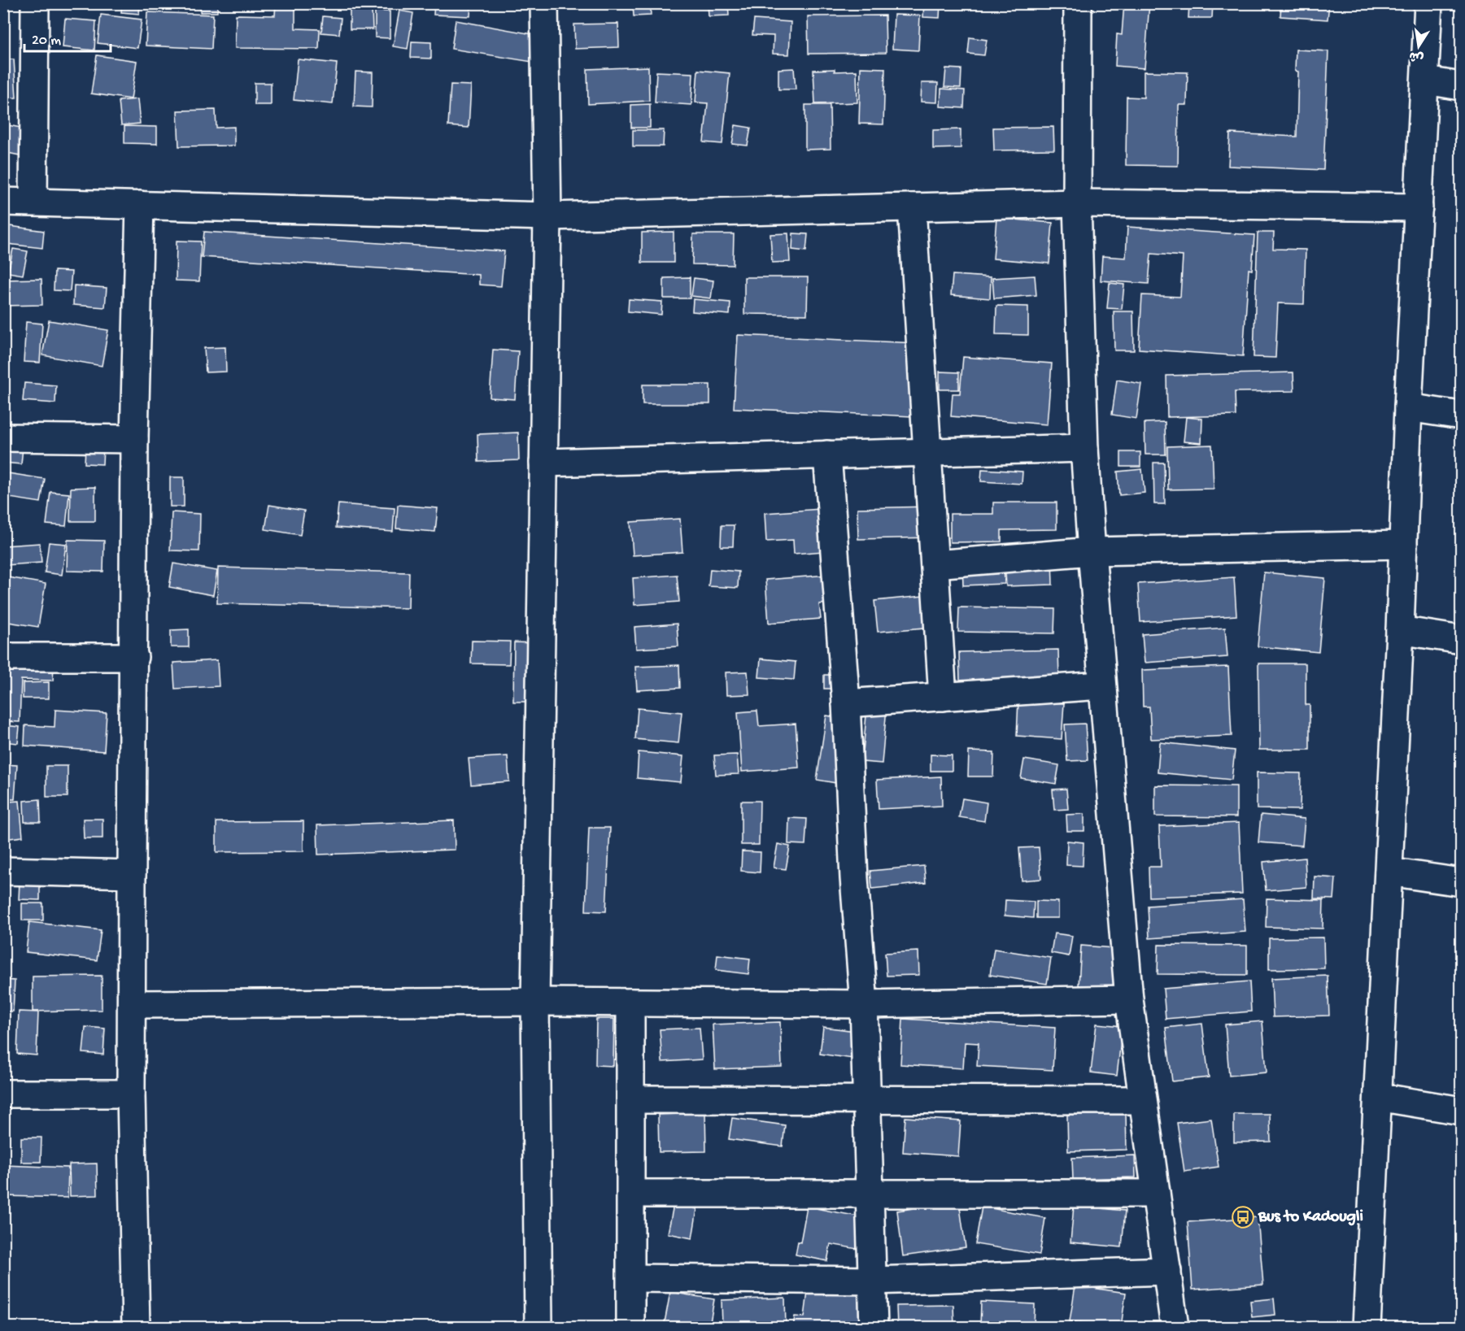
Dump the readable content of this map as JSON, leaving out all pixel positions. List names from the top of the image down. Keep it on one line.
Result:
{"places":{"bus stop":["Bus to Kadougli"]},"scale_bar":"20 m","north":"bottom"}
